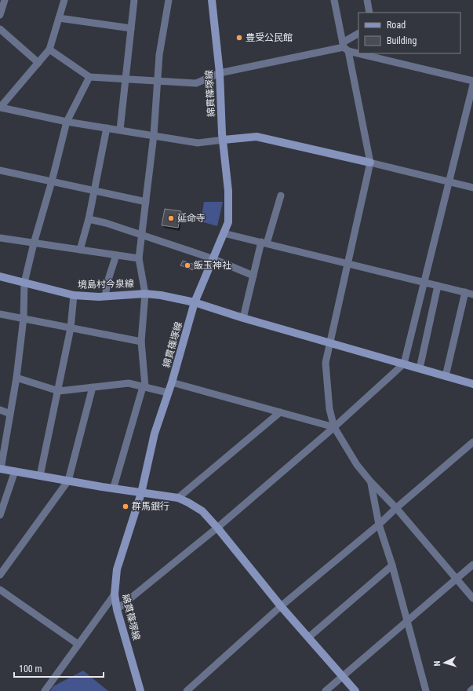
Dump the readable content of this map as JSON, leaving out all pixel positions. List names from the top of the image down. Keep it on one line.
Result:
{"streets":{"main road":["綿貫篠塚線","境島村今泉線"]},"crossings":[["綿貫篠塚線","境島村今泉線"]],"places":["豊受公民館","延命寺","飯玉神社","群馬銀行"],"legend":["Road","Building"],"scale_bar":"100 m","north":"left"}
